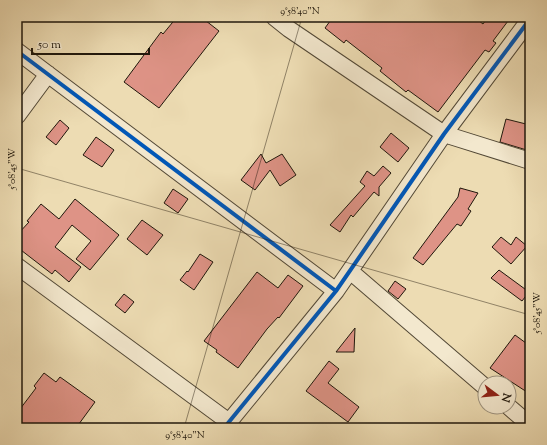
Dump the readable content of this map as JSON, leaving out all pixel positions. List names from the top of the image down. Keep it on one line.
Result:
{"scale_bar":"50 m","north":"right","coordinates":["9°58'40\"N","5°08'45\"W"]}
